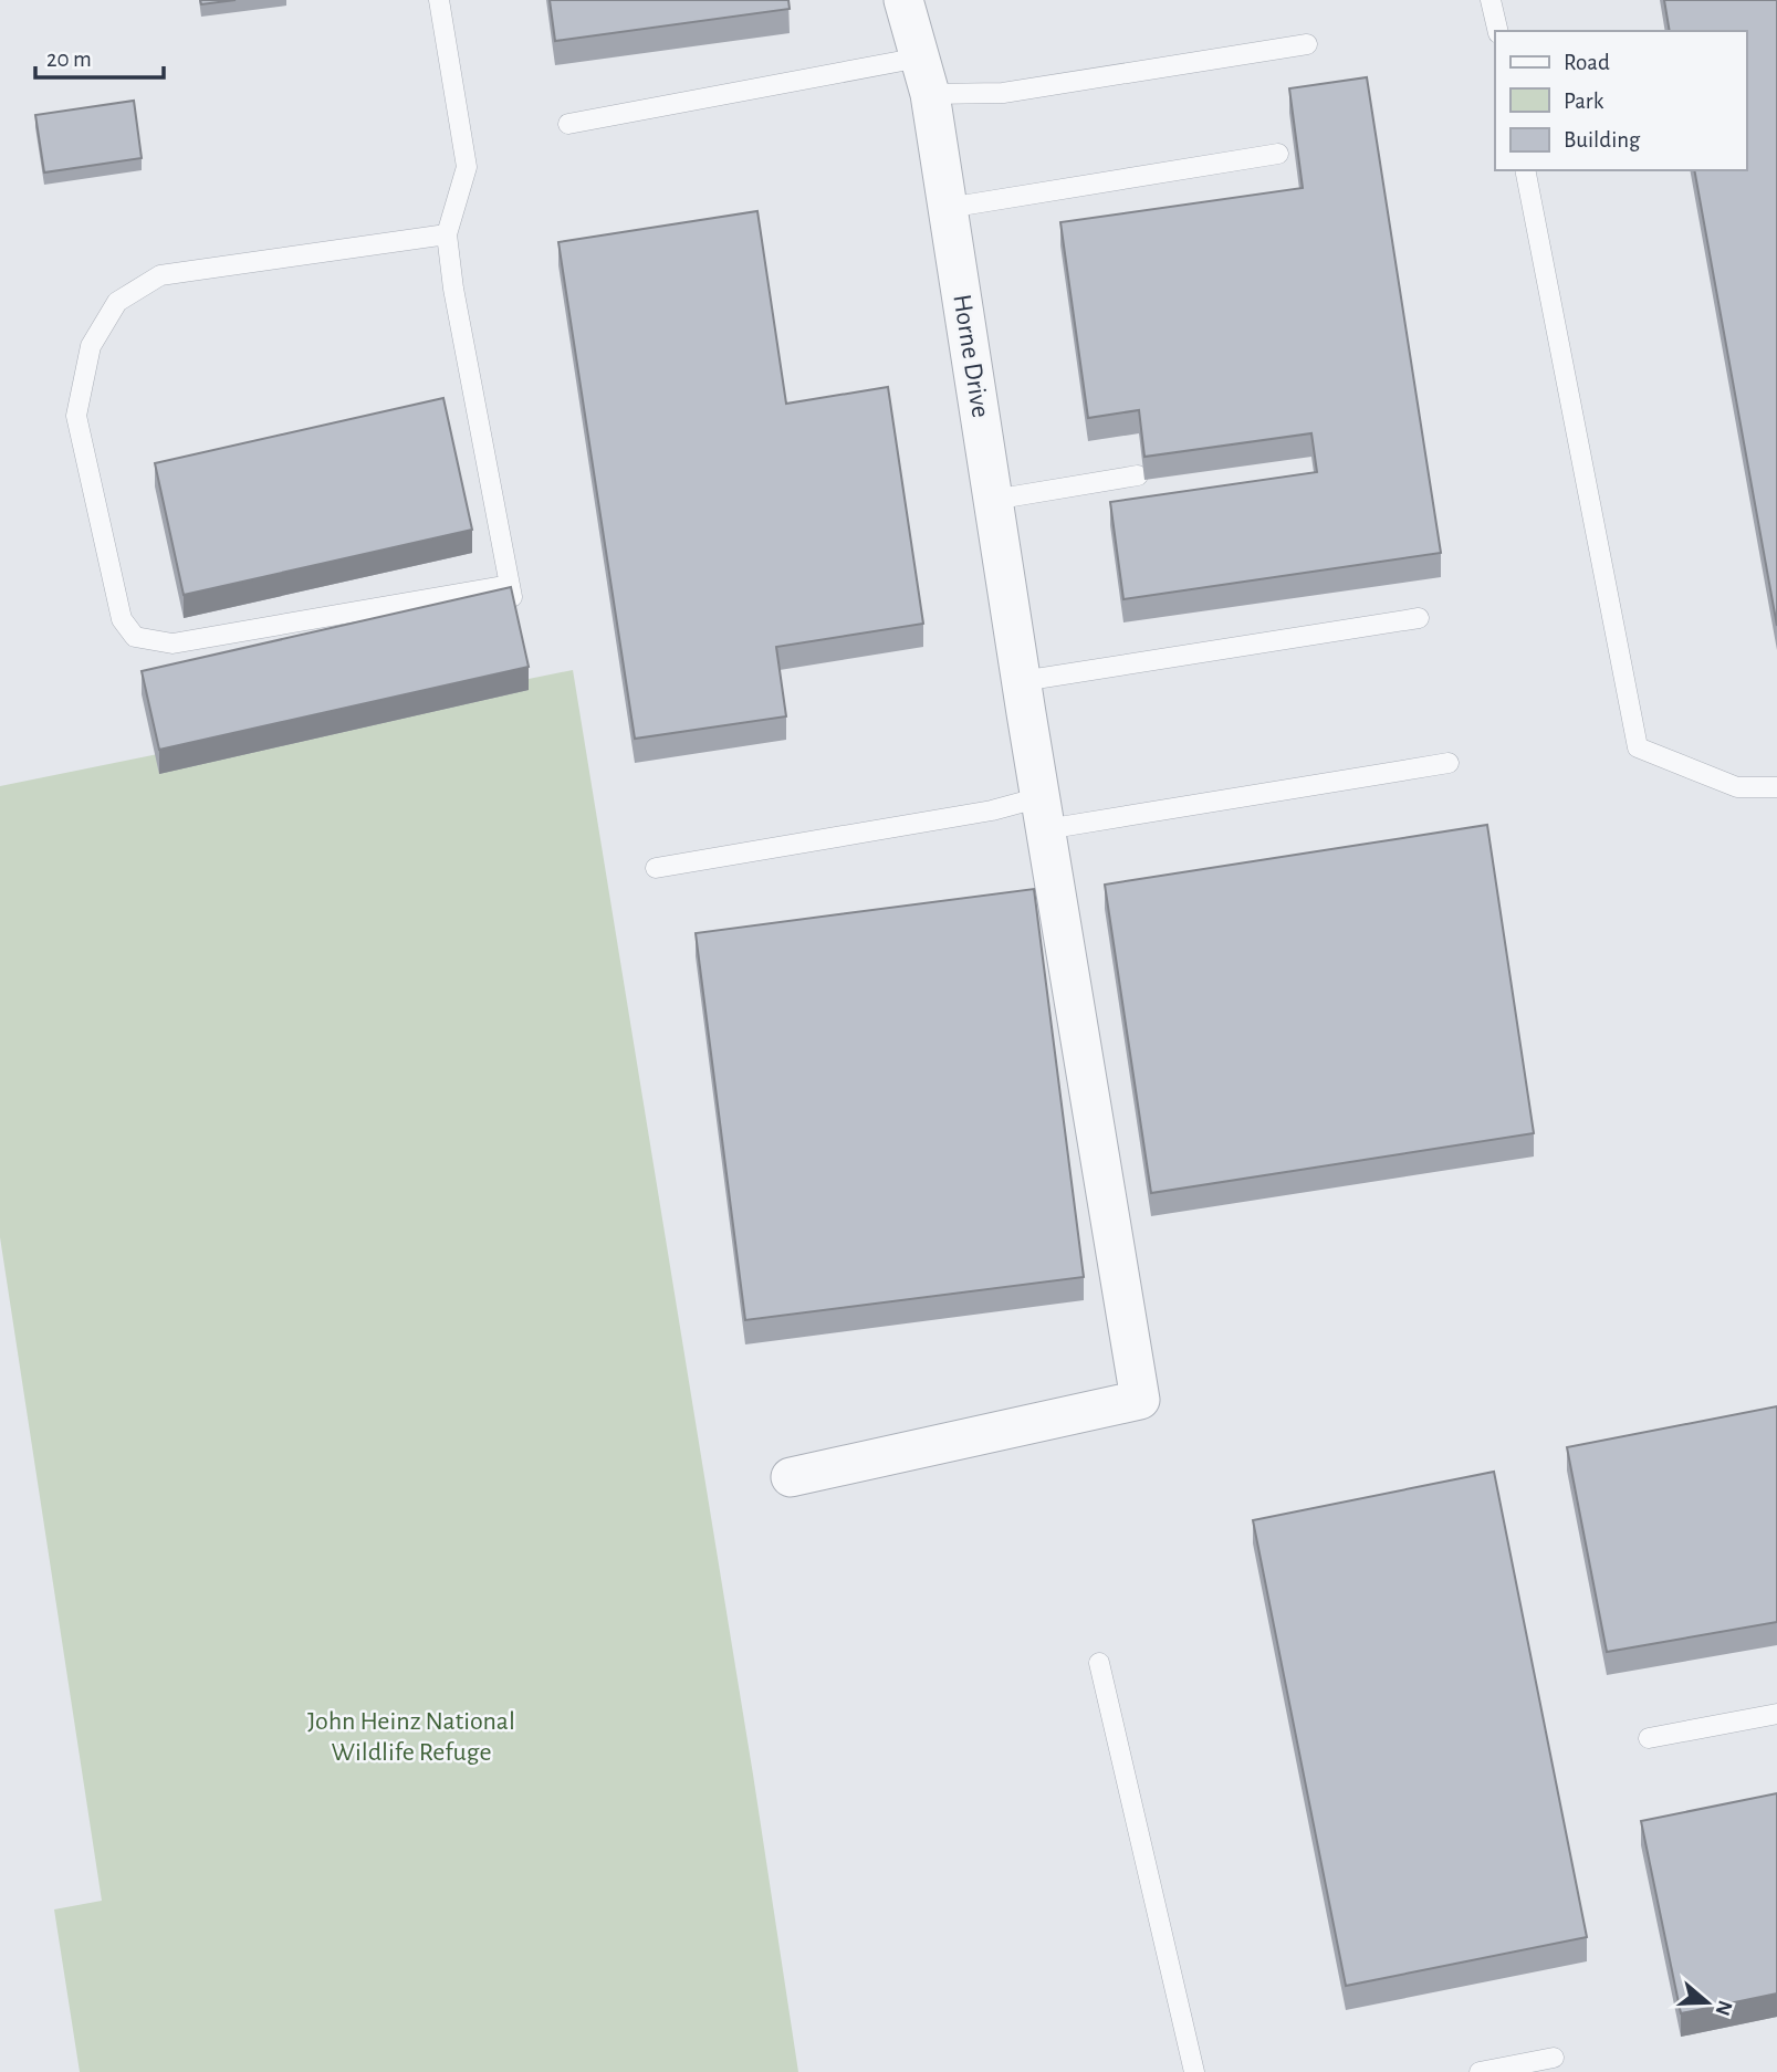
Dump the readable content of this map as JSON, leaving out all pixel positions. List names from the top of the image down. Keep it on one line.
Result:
{"streets":{"street":["Horne Drive"]},"parks":["John Heinz National Wildlife Refuge"],"legend":["Road","Park","Building"],"scale_bar":"20 m","north":"right"}
